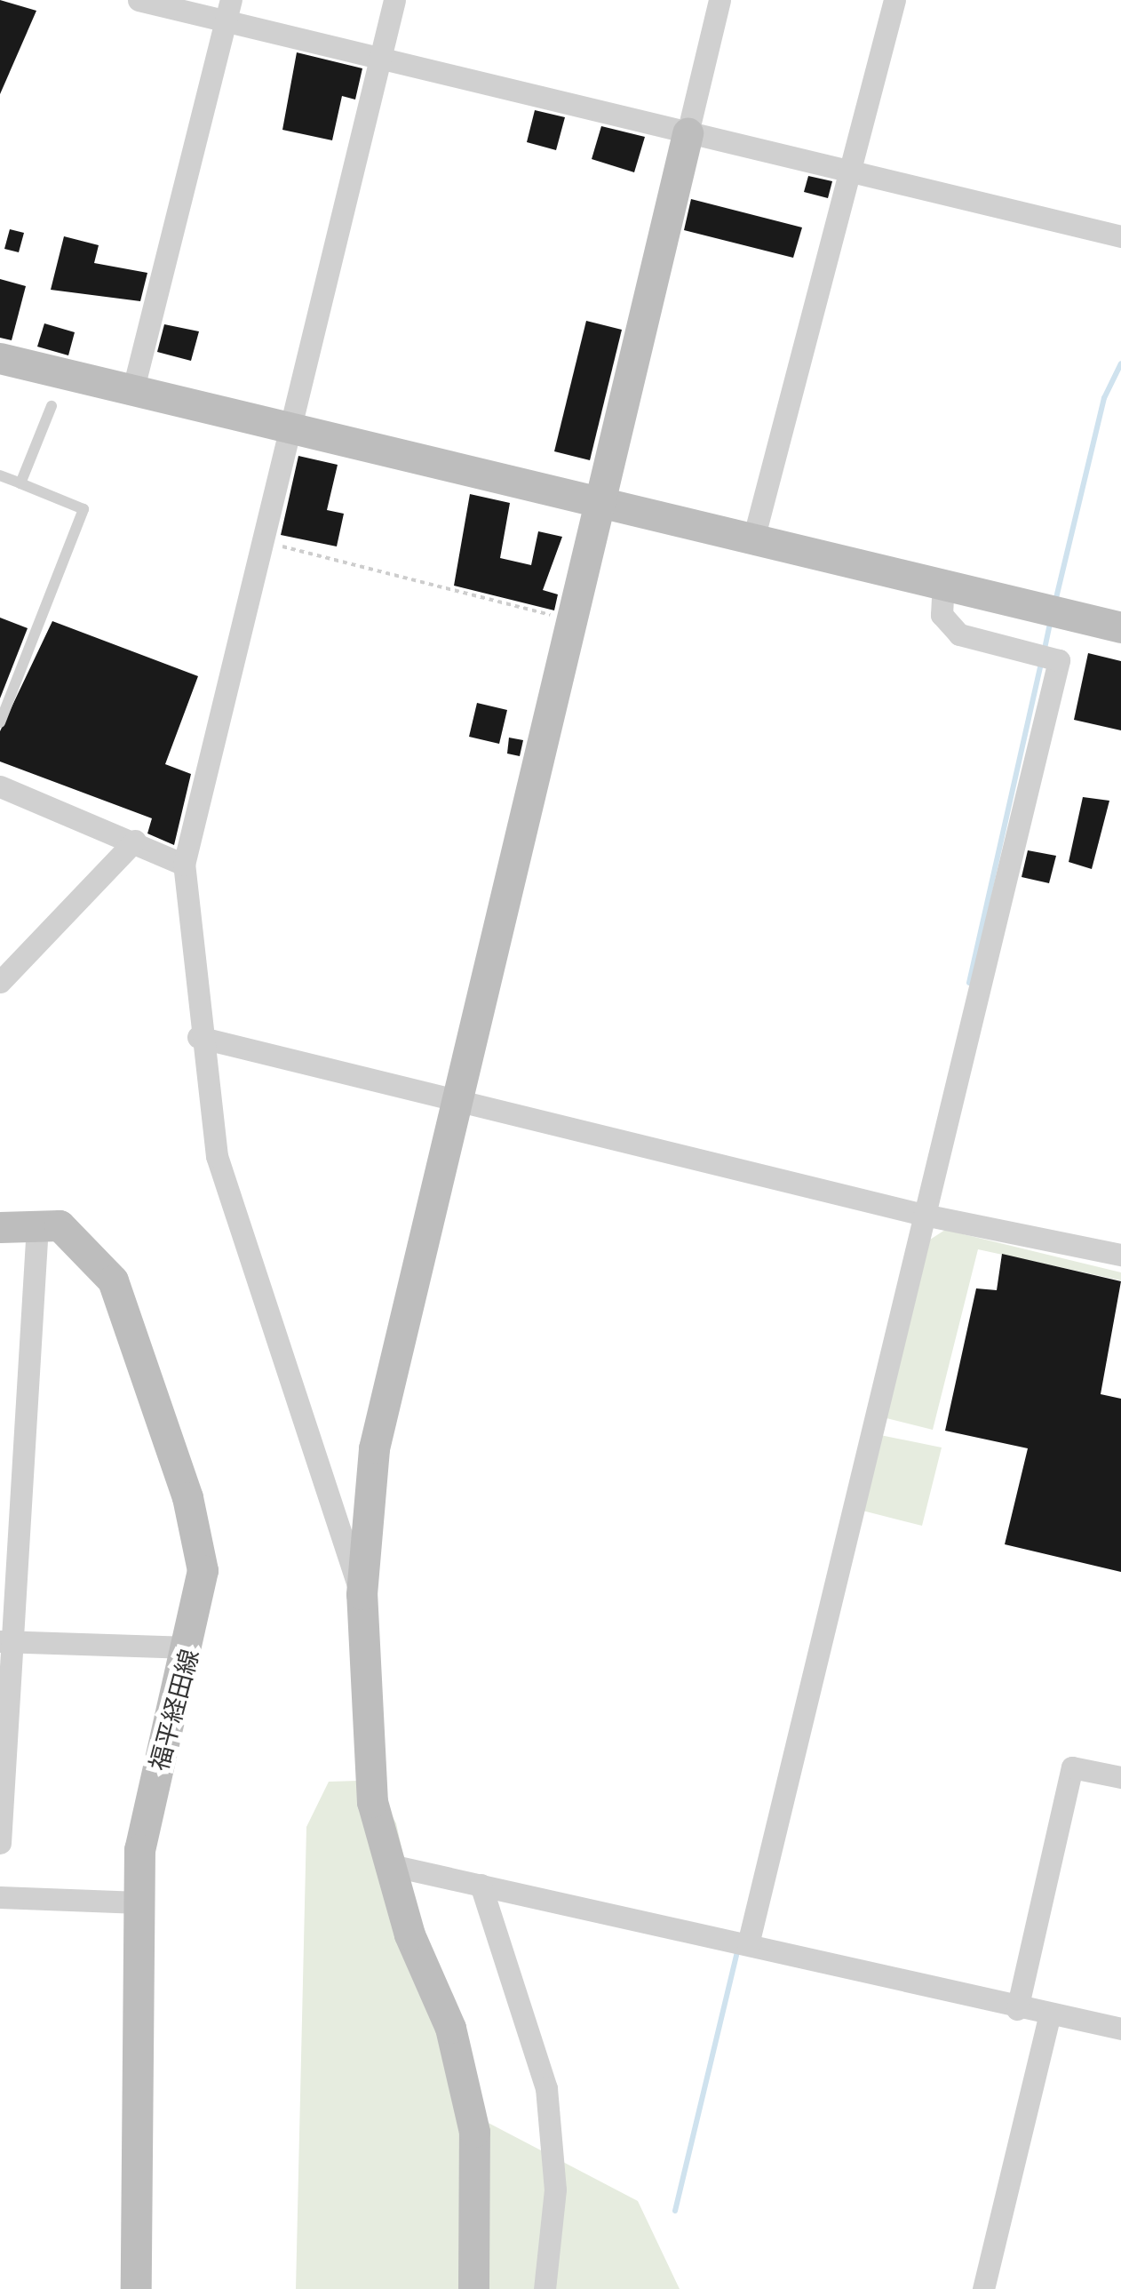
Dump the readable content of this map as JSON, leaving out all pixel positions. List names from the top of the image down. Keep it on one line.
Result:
{"streets":{"street":["福平経田線"]}}
